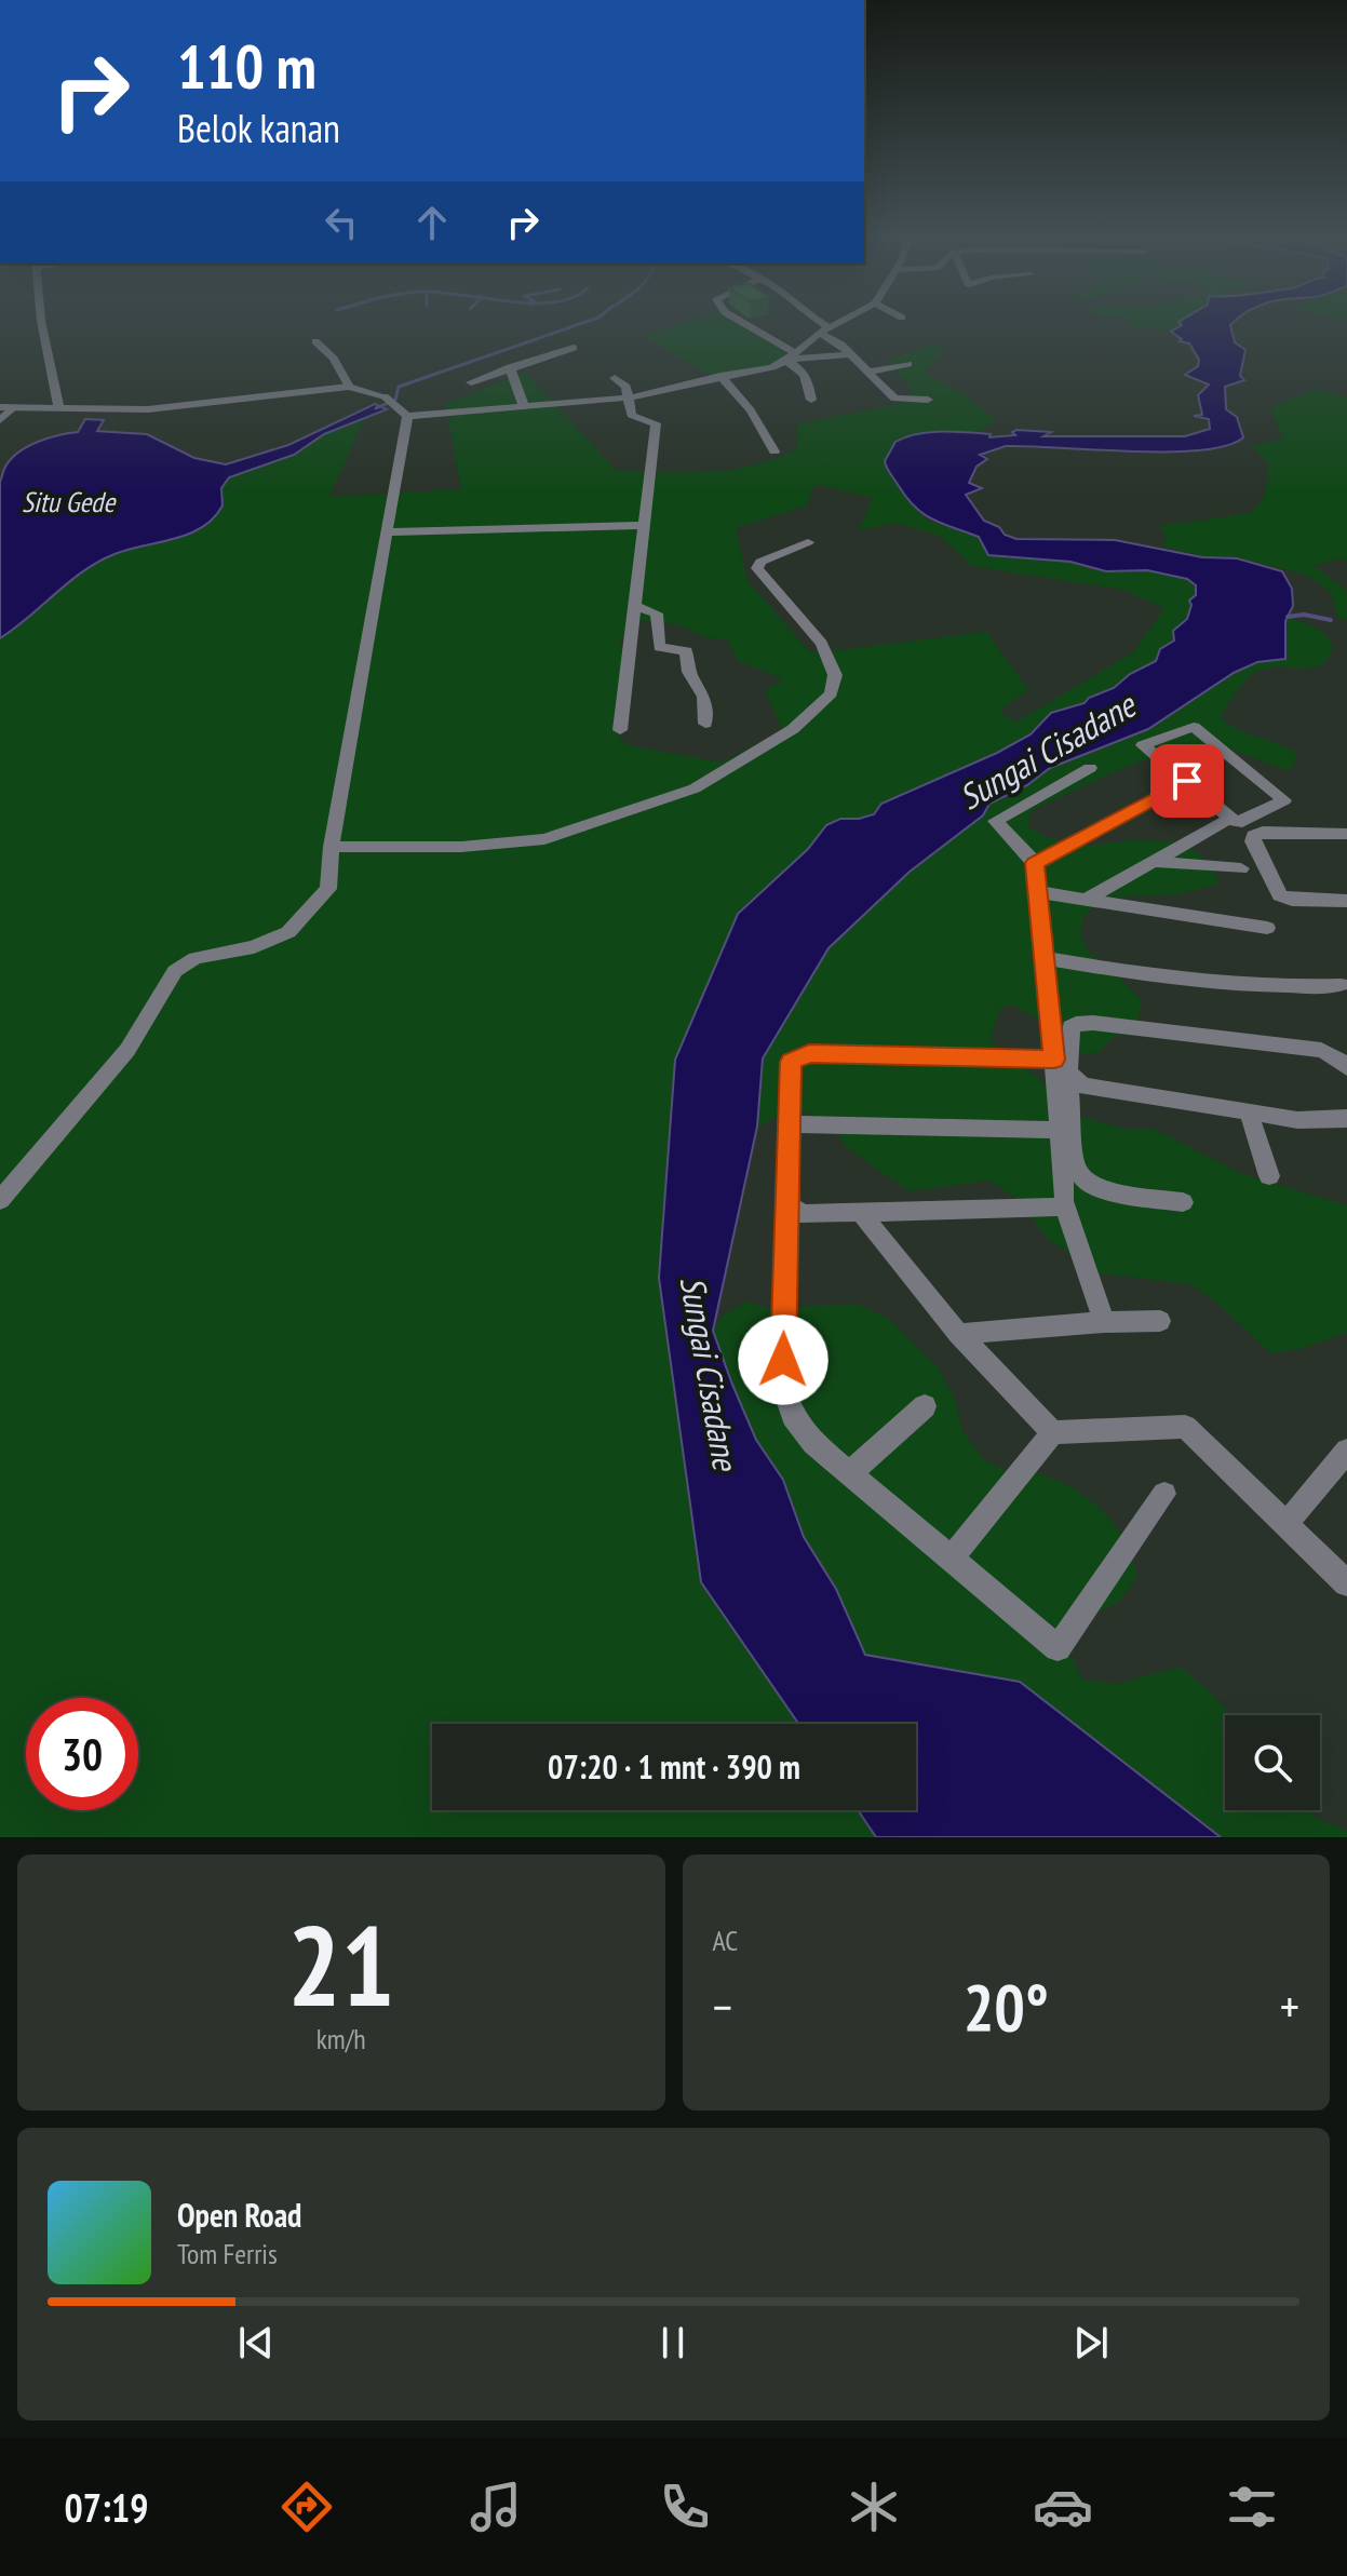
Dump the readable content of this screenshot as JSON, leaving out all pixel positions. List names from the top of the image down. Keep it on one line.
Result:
{"water":["Situ Gede","Sungai Cisadane"],"page":{"turn":["110 m","Belok kanan"],"limit":"30","trip":"07:20 · 1 mnt · 390 m","tile":[["21","km/h"],"AC"],"heat":["−","20°","+"],"song":["Open Road","Tom Ferris"],"tabs":"07:19"}}
